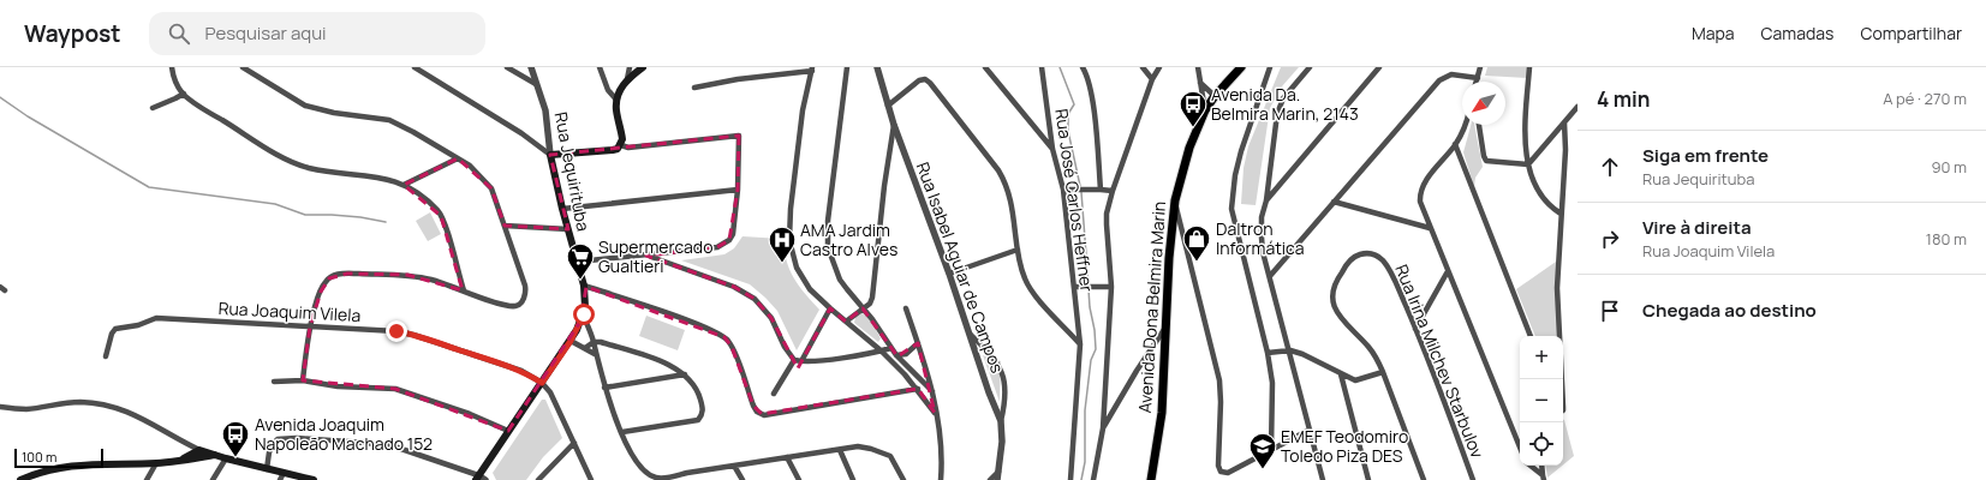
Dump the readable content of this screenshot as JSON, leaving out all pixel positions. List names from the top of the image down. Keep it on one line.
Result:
{"streets":{"main road":["Rua Jequirituba","Avenida Dona Belmira Marin"],"street":["Rua José Carlos Heffner","Rua Isabel Aguiar de Campos","Rua Joaquim Vilela","Rua Irina Milchev Starbulov"]},"crossings":[["Rua Jequirituba","Rua Joaquim Vilela"]],"places":{"bus stop":["Avenida Da. Belmira Marin, 2143","Avenida Joaquim Napoleão Machado 152"],"shop":["Daltron Informática"],"hospital":["AMA Jardim Castro Alves"],"supermarket":["Supermercado Gualtieri"],"school or university":["EMEF Teodomiro Toledo Piza DES"]},"scale_bar":"100 m","north":"bottom left","page":{"header":"Waypost","search":"Pesquisar aqui","nav":["Mapa","Camadas","Compartilhar"],"heading":["4 min","A pé · 270 m"],"list":[["Siga em frente","Rua Jequirituba","90 m"],["Vire à direita","Rua Joaquim Vilela","180 m"],"Chegada ao destino"],"map_buttons":["+","−"],"scale":"100 m"}}
